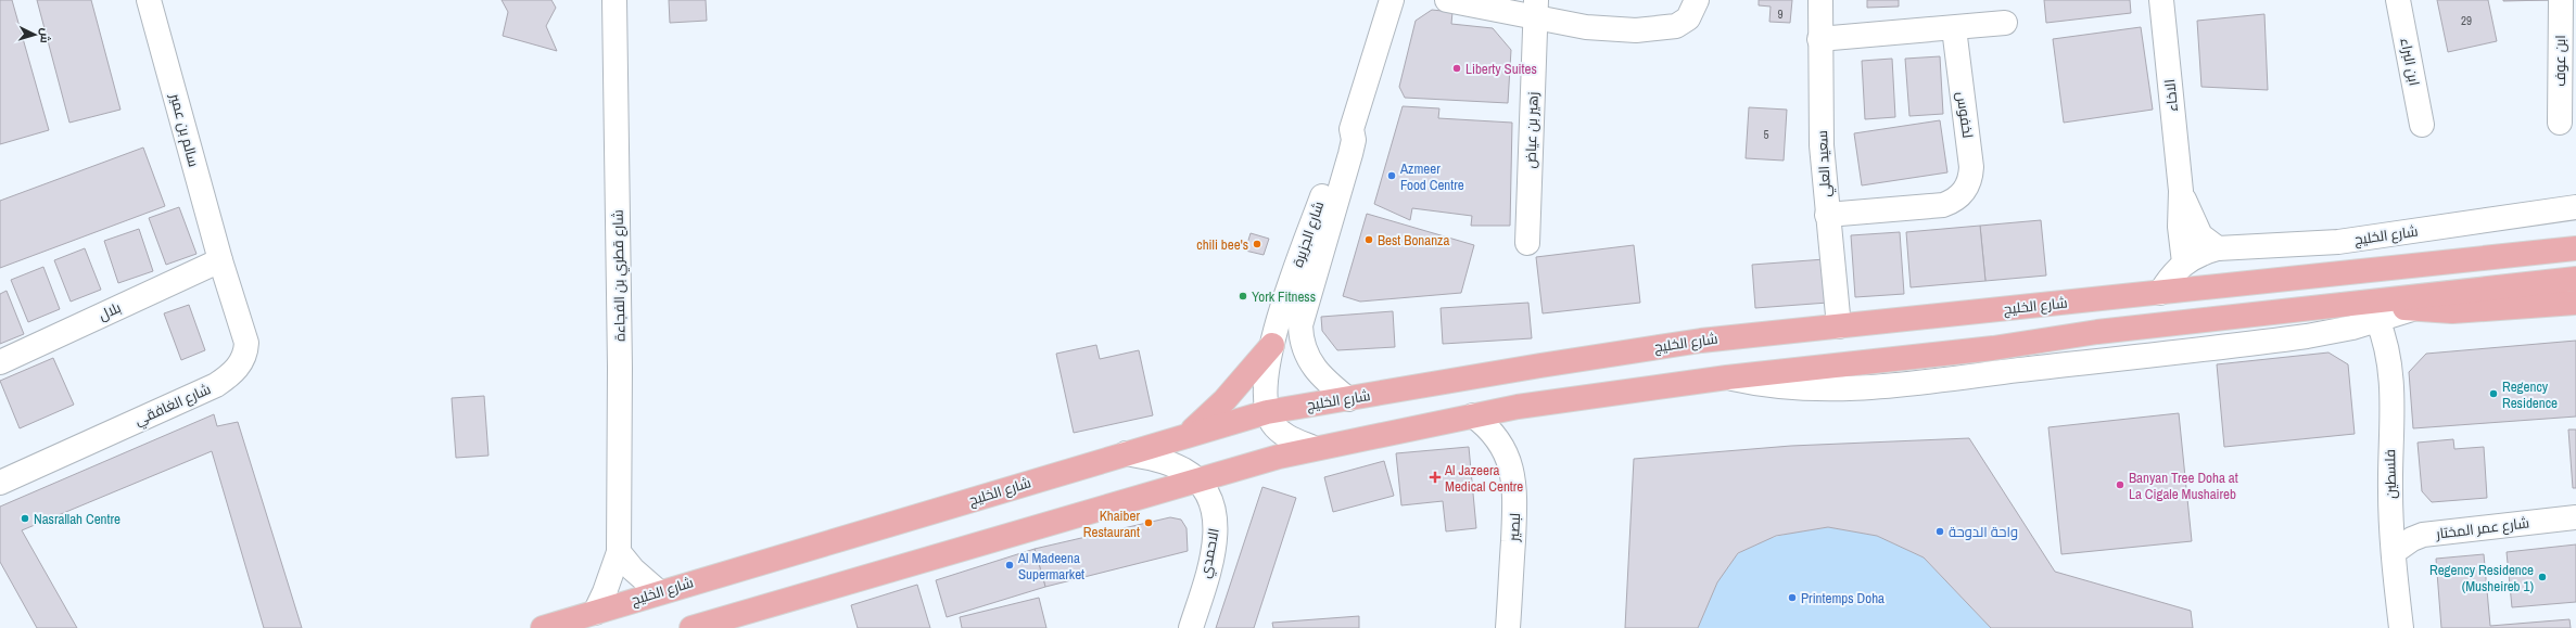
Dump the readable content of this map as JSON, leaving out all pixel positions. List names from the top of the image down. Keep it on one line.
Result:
{"streets":{"main road":["شارع الخليج"],"street":["ابن عوف","ابن البراء","الاخاء","لخفوس","سالم بن عمير","زهير بن عياض","سعيد العلي","شارع الجزيرة","شارع قطري بن الفجاءة","بلال","شارع الغافقي","فلسطين","لبصير","شارع عمر المختار","الاحمدي"]},"crossings":[["الاخاء","شارع الخليج"],["لخفوس","سعيد العلي"],["سالم بن عمير","بلال"],["سالم بن عمير","شارع الغافقي"],["سعيد العلي","شارع الخليج"],["شارع الجزيرة","شارع الخليج"],["شارع الخليج","شارع قطري بن الفجاءة"],["شارع الخليج","الاحمدي"],["بلال","شارع الغافقي"],["فلسطين","شارع عمر المختار"]],"places":{"other":["Liberty Suites","Azmeer Food Centre","Best Bonanza","chili bee's","York Fitness","Regency Residence","Banyan Tree Doha at La Cigale Mushaireb","Nasrallah Centre","Khaiber Restaurant","واحة الدوحة","Al Madeena Supermarket","Regency Residence (Musheireb 1)","Printemps Doha"],"health":["Al Jazeera Medical Centre"]},"house_numbers":["9","29","5"],"north":"right"}
